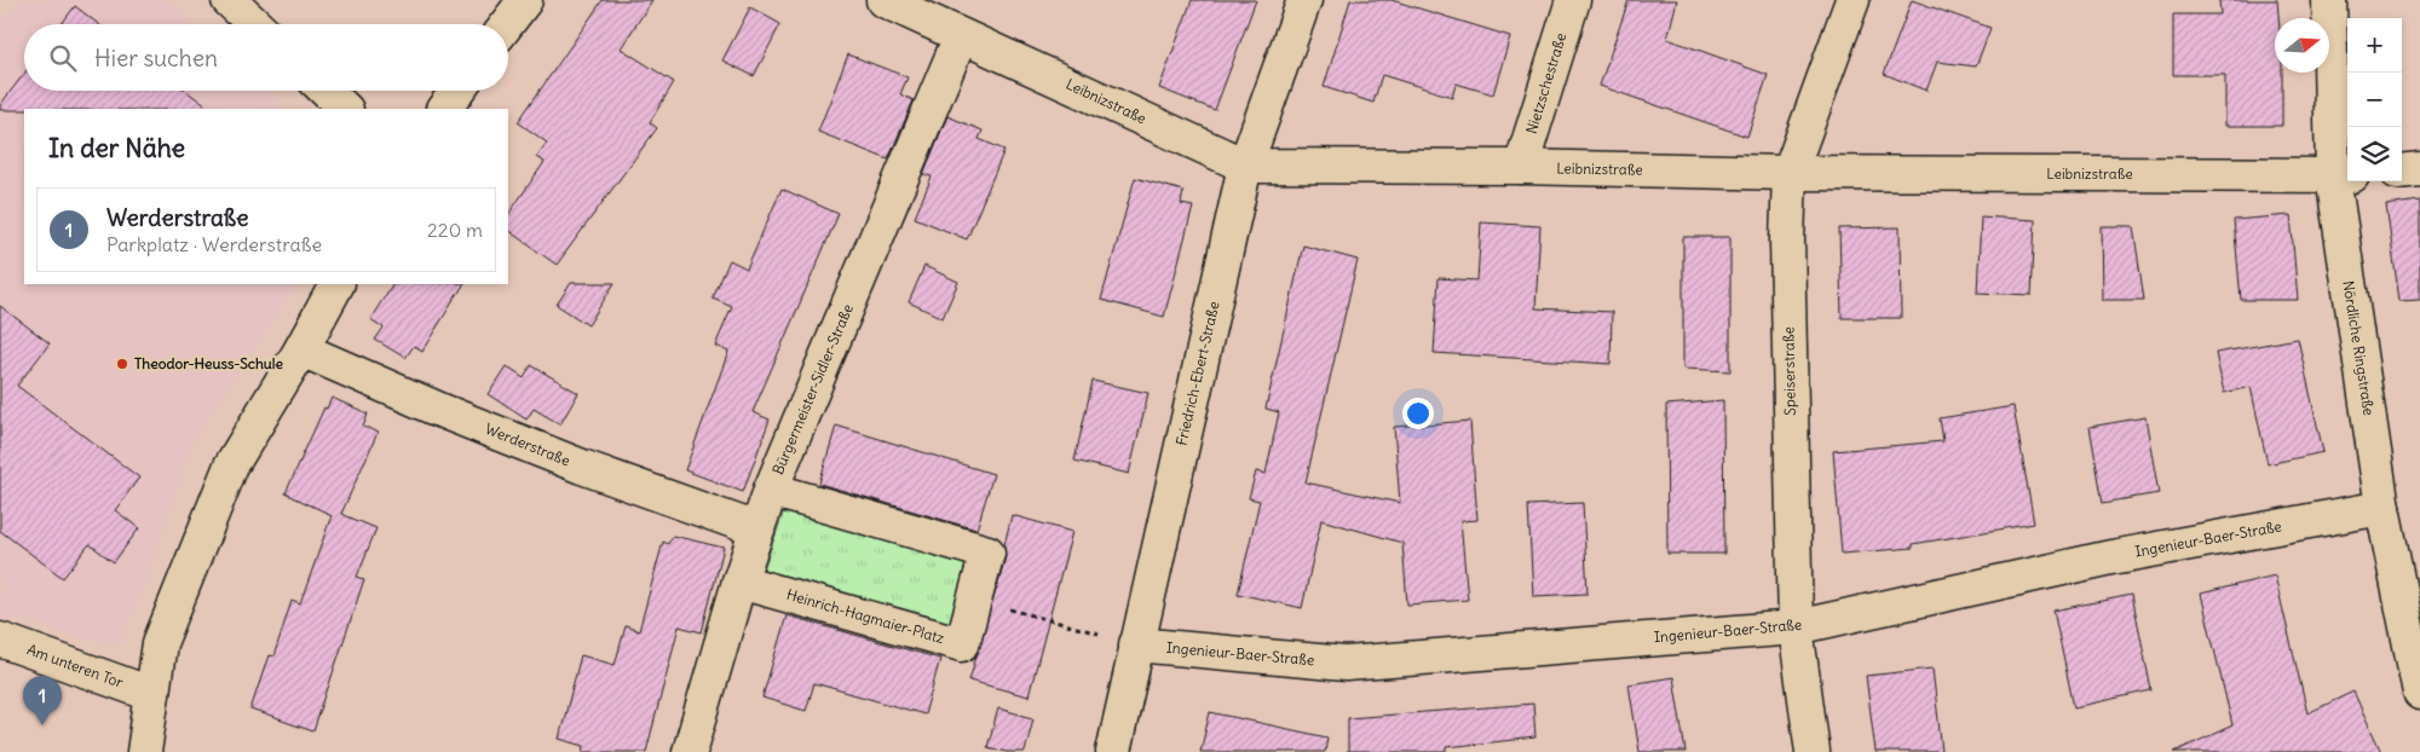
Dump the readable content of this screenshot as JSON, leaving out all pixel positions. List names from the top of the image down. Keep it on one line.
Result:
{"streets":{"street":["Nietzschestraße","Leibnizstraße","Nördliche Ringstraße","Speiserstraße","Friedrich-Ebert-Straße","Bürgermeister-Sidler-Straße","Werderstraße","Ingenieur-Baer-Straße","Heinrich-Hagmaier-Platz","Am unteren Tor"]},"crossings":[["Nietzschestraße","Leibnizstraße"],["Leibnizstraße","Nördliche Ringstraße"],["Leibnizstraße","Speiserstraße"],["Leibnizstraße","Friedrich-Ebert-Straße"],["Leibnizstraße","Bürgermeister-Sidler-Straße"],["Nördliche Ringstraße","Ingenieur-Baer-Straße"],["Speiserstraße","Ingenieur-Baer-Straße"],["Friedrich-Ebert-Straße","Ingenieur-Baer-Straße"],["Bürgermeister-Sidler-Straße","Werderstraße"],["Bürgermeister-Sidler-Straße","Heinrich-Hagmaier-Platz"]],"places":["Theodor-Heuss-Schule"],"north":"right","page":{"map_buttons":["+","−"],"search":"Hier suchen","heading":"In der Nähe","list":[{"mark":"1","name":"Werderstraße","note":"Parkplatz · Werderstraße","value":"220 m"}],"pins":"1"}}
